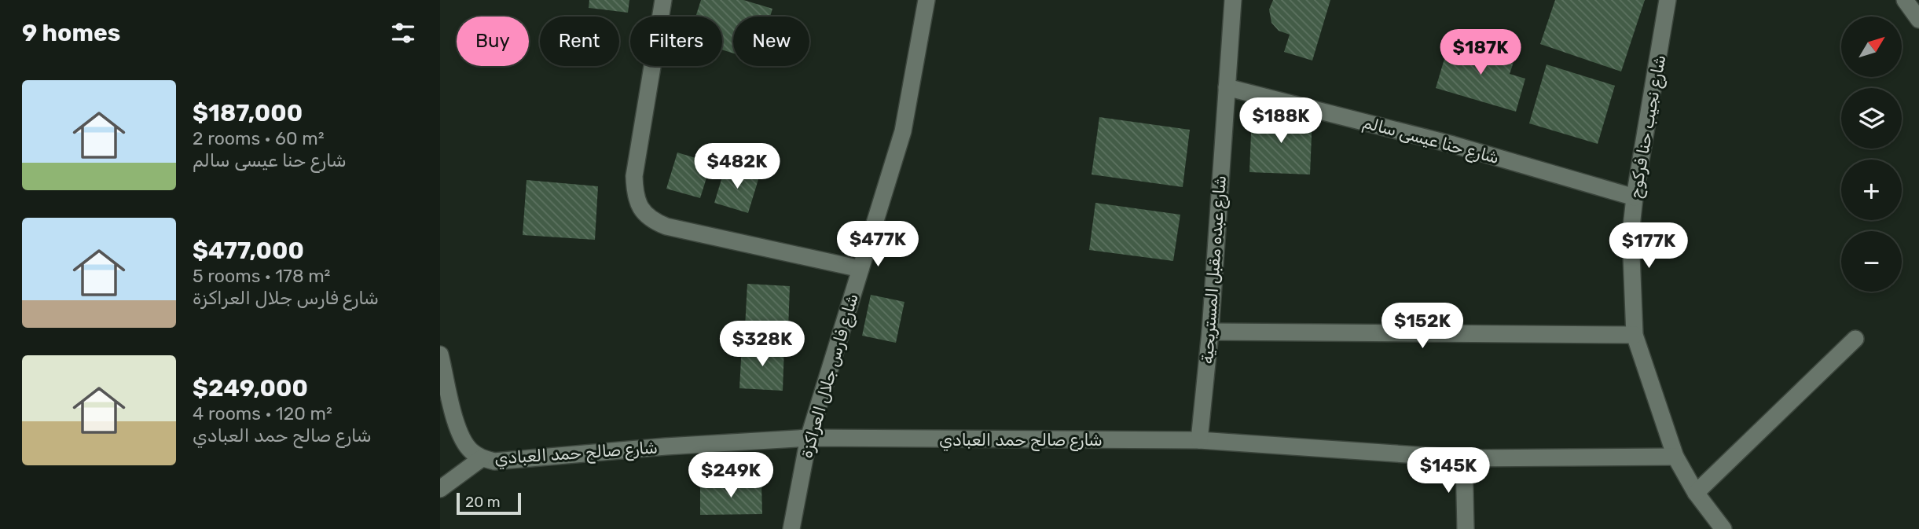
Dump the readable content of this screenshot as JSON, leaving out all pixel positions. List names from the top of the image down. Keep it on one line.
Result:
{"streets":{"street":["شارع نجيب حنا فركوح","شارع حنا عيسى سالم","شارع عبده مقبل المستريحية","شارع فارس جلال العراكزة","شارع صالح حمد العبادي"]},"crossings":[["شارع نجيب حنا فركوح","شارع حنا عيسى سالم"],["شارع نجيب حنا فركوح","شارع صالح حمد العبادي"],["شارع حنا عيسى سالم","شارع عبده مقبل المستريحية"],["شارع عبده مقبل المستريحية","شارع صالح حمد العبادي"],["شارع فارس جلال العراكزة","شارع صالح حمد العبادي"]],"scale_bar":"20 m","north":"top right","page":{"heading":"9 homes","map_buttons":["+","−"],"chip":["Buy","Rent","Filters","New"],"price":["$187K","$188K","$482K","$477K","$177K","$152K","$328K","$145K","$249K"],"list":[{"name":"$187,000","note":"2 rooms · 60 m² · شارع حنا عيسى سالم"},{"name":"$477,000","note":"5 rooms · 178 m² · شارع فارس جلال العراكزة"},{"name":"$249,000","note":"4 rooms · 120 m² · شارع صالح حمد العبادي"}],"scale":"20 m"}}
